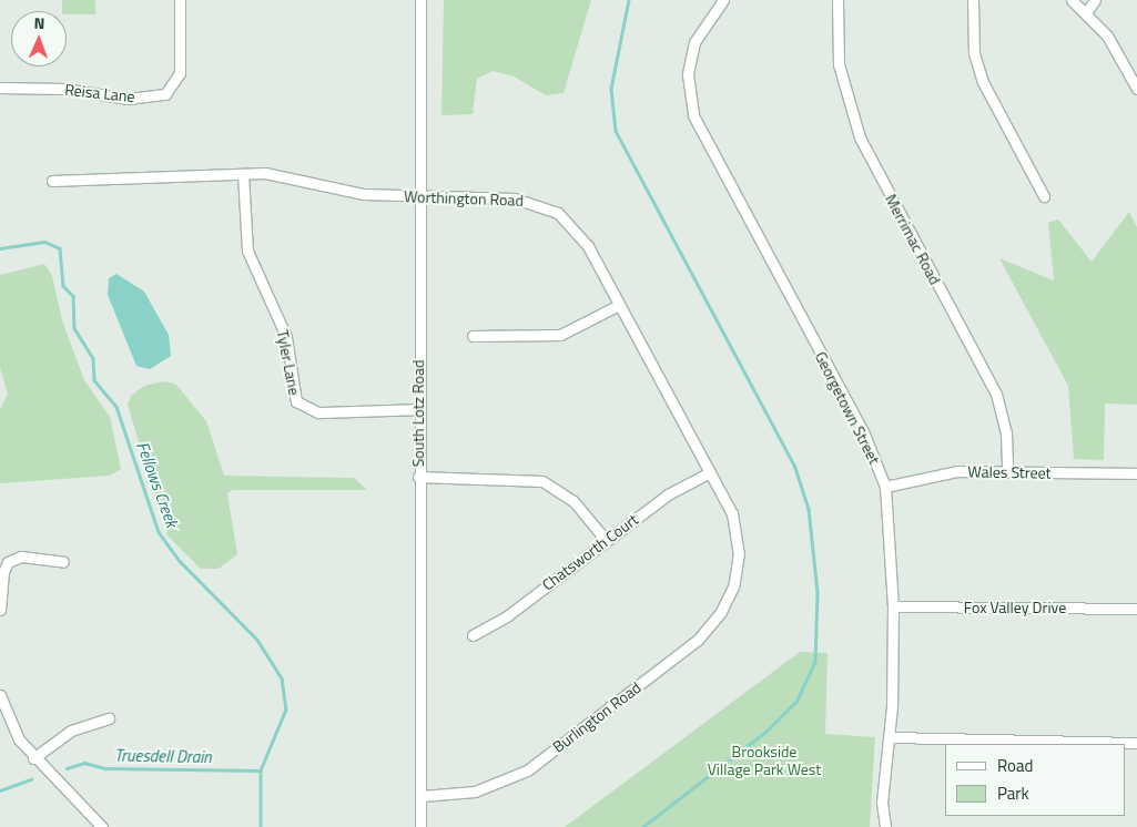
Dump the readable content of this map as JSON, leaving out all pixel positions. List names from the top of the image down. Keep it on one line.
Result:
{"streets":{"street":["Reisa Lane","Worthington Road","Merrimac Road","Tyler Lane","Georgetown Street","South Lotz Road","Wales Street","Chatsworth Court","Fox Valley Drive","Burlington Road"]},"crossings":[["Worthington Road","Tyler Lane"],["Worthington Road","South Lotz Road"],["Worthington Road","Chatsworth Court"],["Worthington Road","Burlington Road"],["Merrimac Road","Wales Street"],["Tyler Lane","South Lotz Road"],["Georgetown Street","Wales Street"],["Georgetown Street","Fox Valley Drive"],["South Lotz Road","Burlington Road"]],"water":["Fellows Creek","Truesdell Drain"],"parks":["Brookside Village Park West"],"legend":["Road","Park"],"north":"top"}
